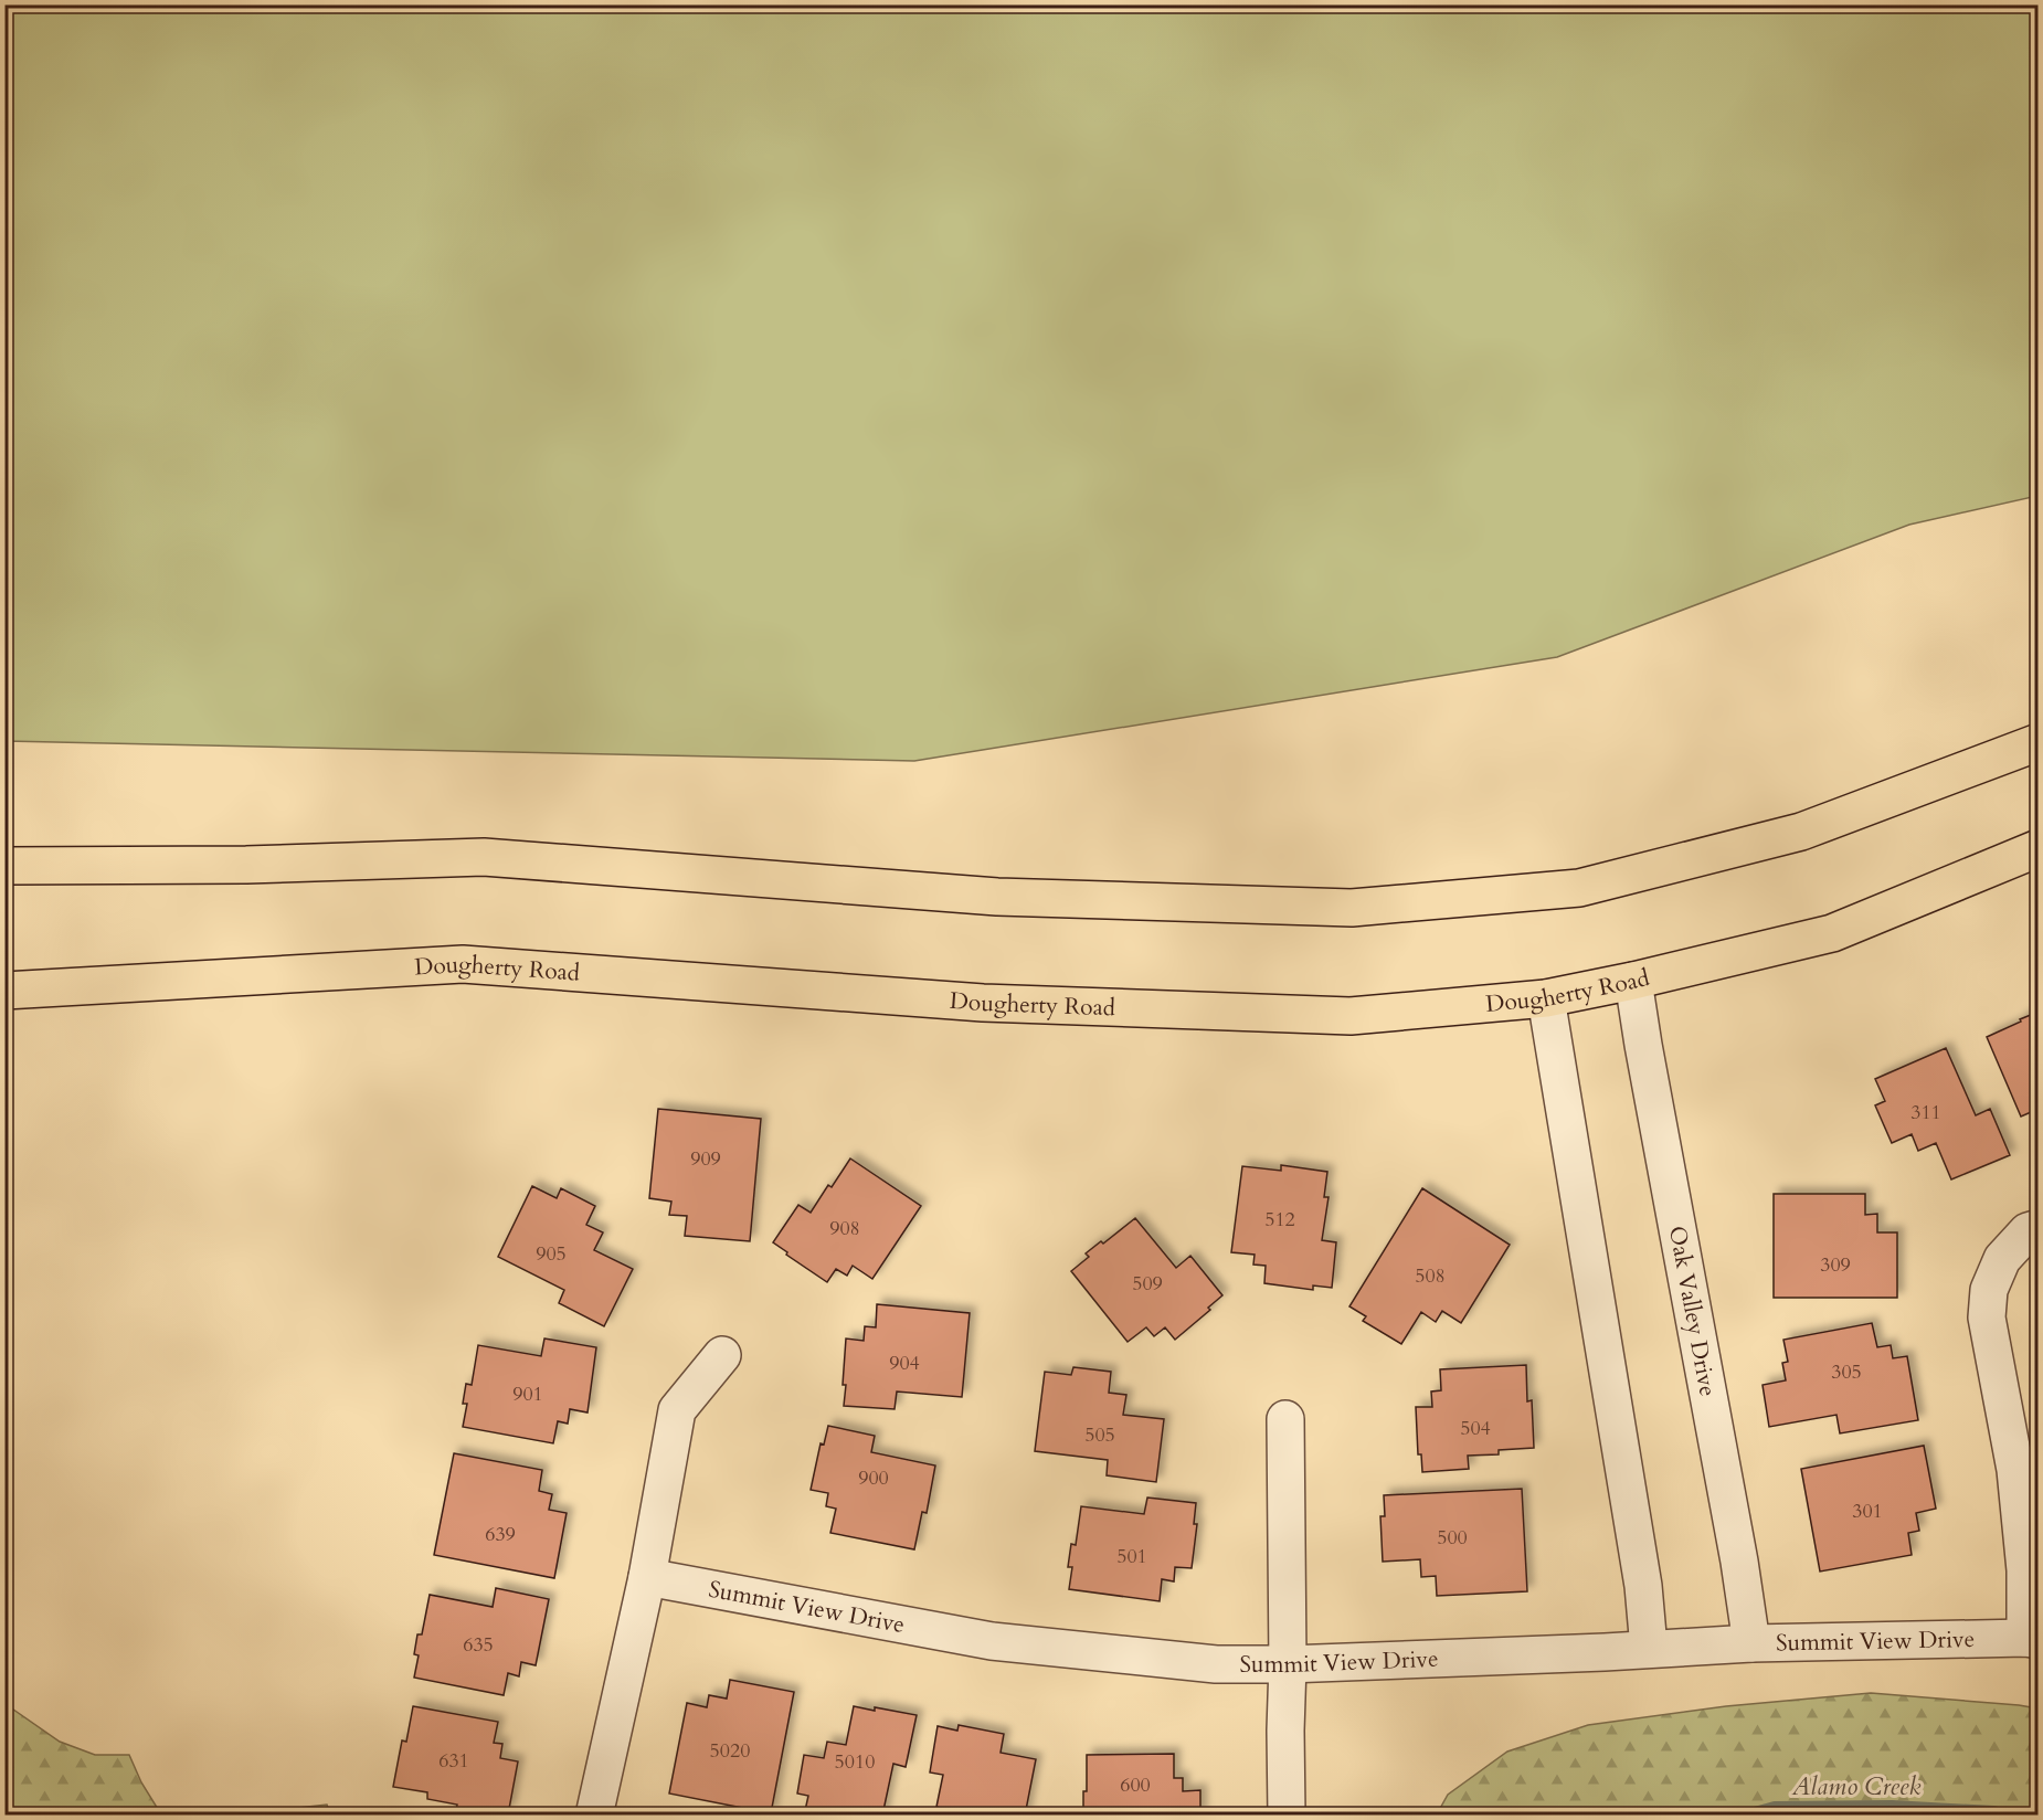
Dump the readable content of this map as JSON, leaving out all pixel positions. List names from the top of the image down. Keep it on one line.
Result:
{"streets":{"main road":["Dougherty Road"],"street":["Oak Valley Drive","Summit View Drive"]},"crossings":[["Dougherty Road","Oak Valley Drive"],["Oak Valley Drive","Summit View Drive"]],"water":["Alamo Creek"],"house_numbers":["311","909","512","908","905","309","508","509","904","305","901","504","505","900","301","639","500","501","635","5020","631","5010","600"]}
